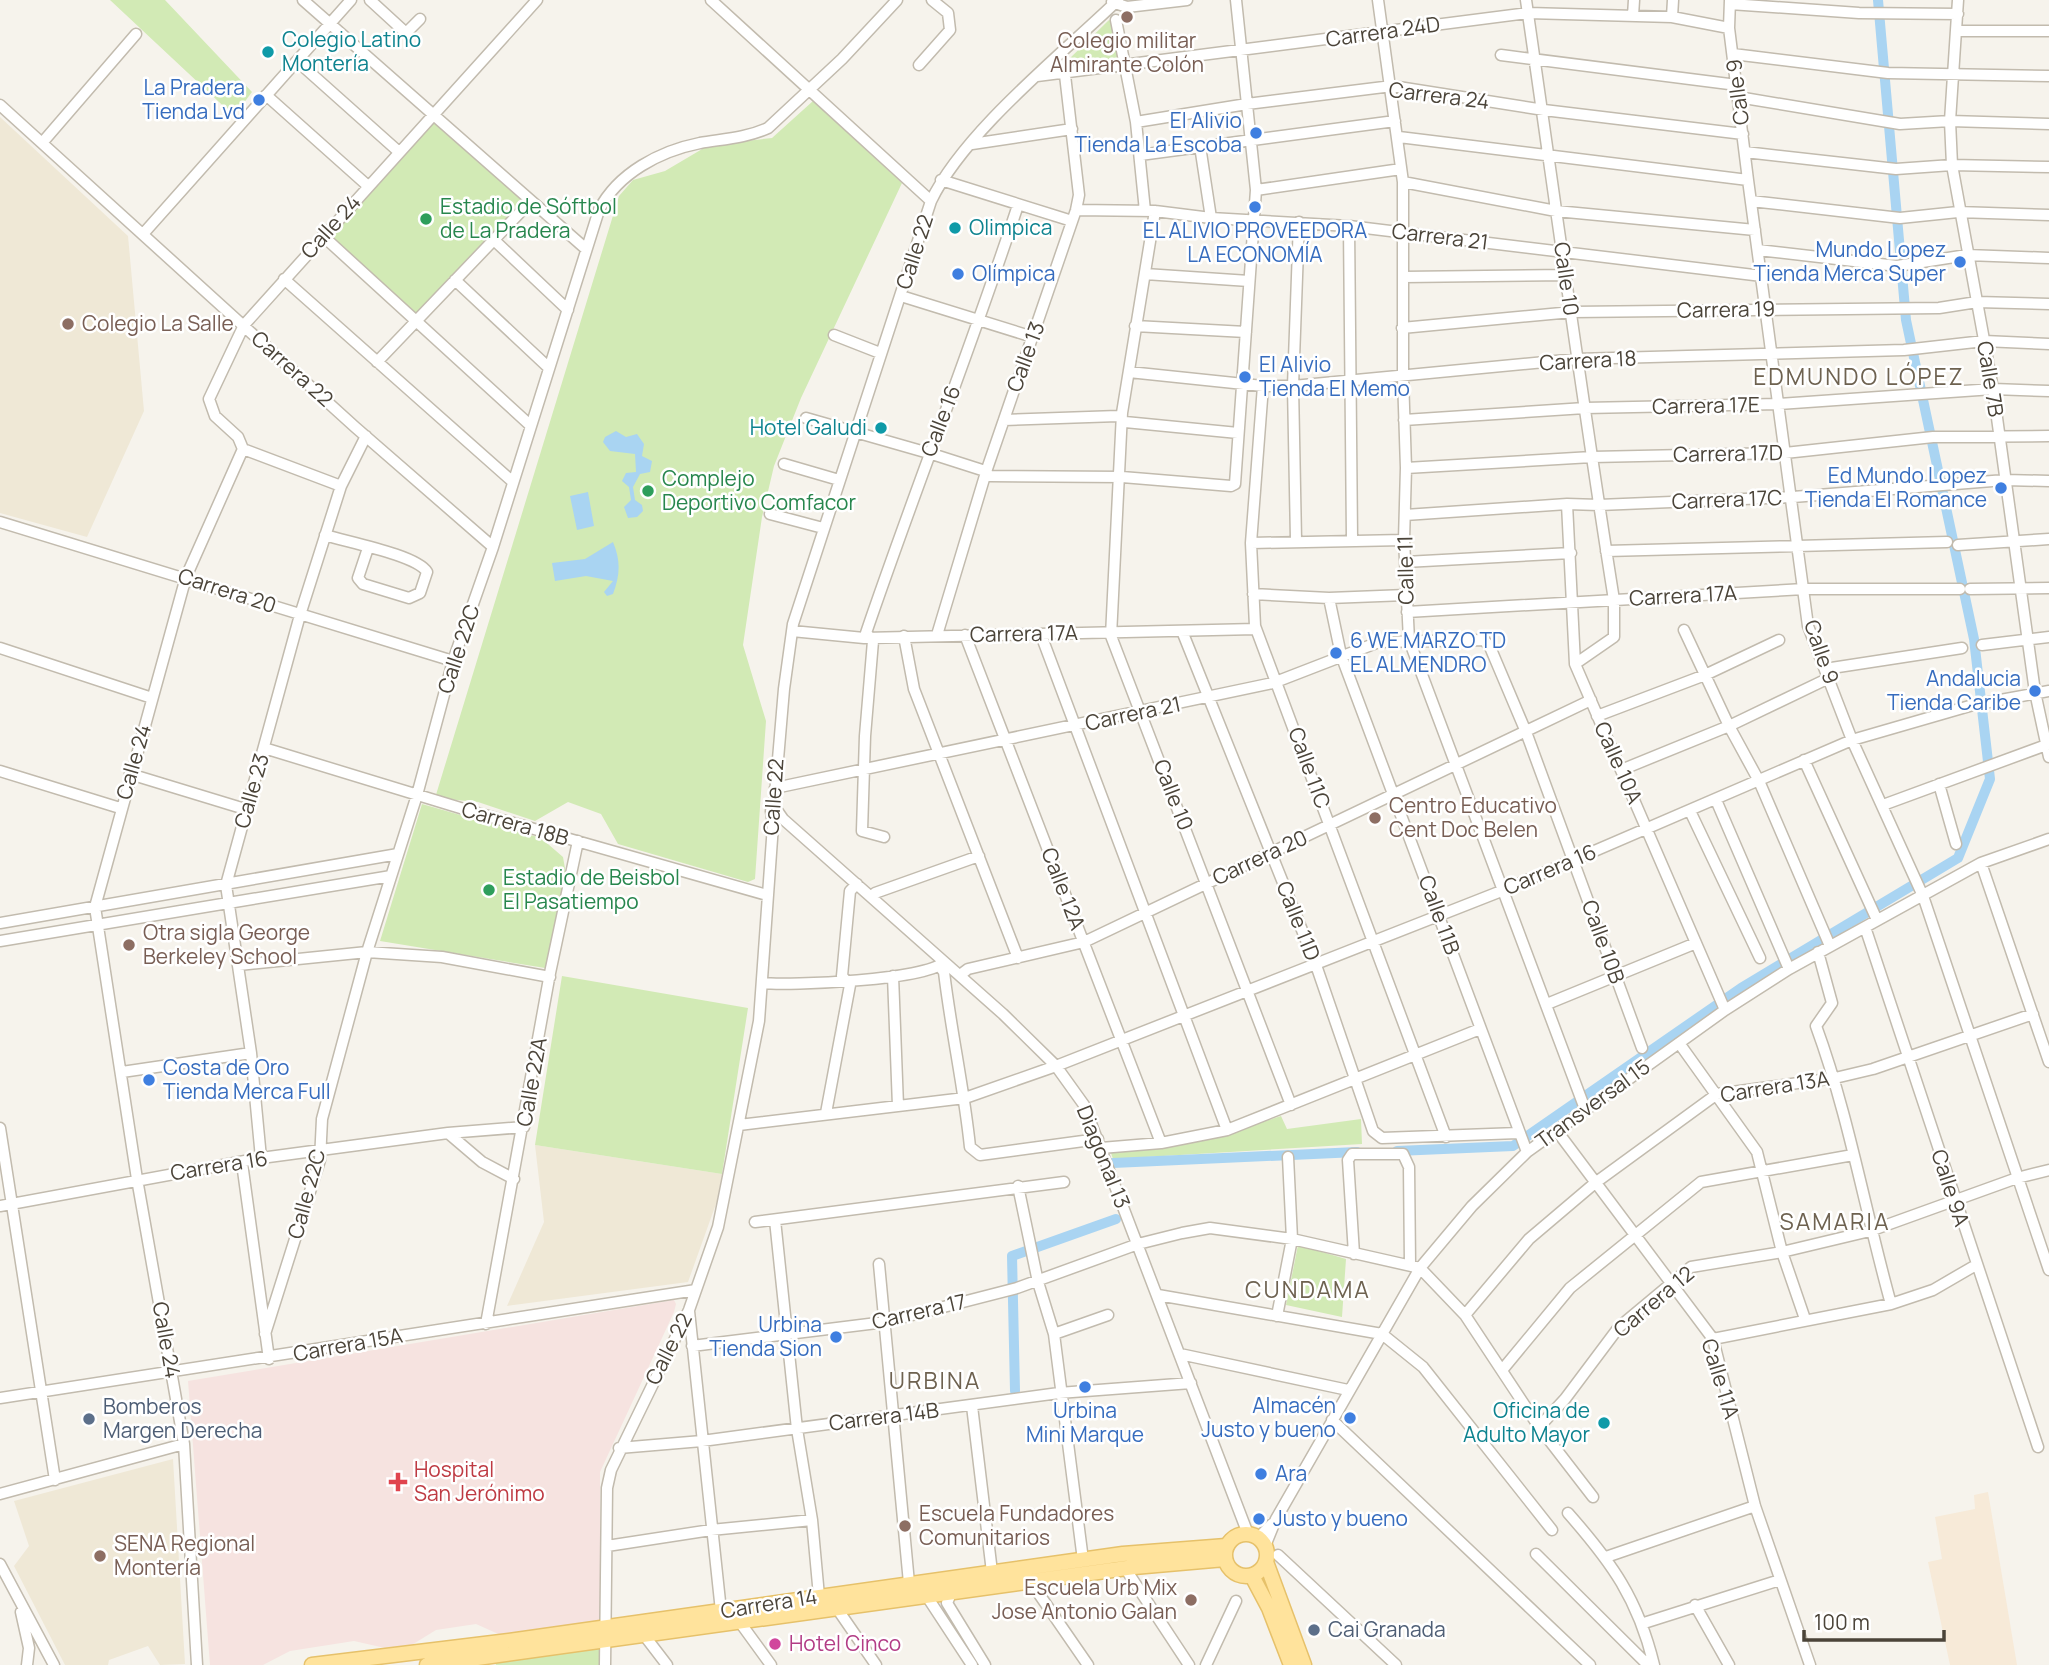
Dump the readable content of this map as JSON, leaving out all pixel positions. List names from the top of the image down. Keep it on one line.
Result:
{"streets":{"main road":["Carrera 14"],"street":["Carrera 24D","Calle 9","Carrera 24","Calle 24","Carrera 21","Calle 22","Calle 10","Carrera 19","Calle 13","Carrera 18","Carrera 22","Calle 7B","Carrera 17E","Calle 16","Carrera 17D","Carrera 17C","Calle 11","Carrera 20","Carrera 17A","Calle 22C","Calle 10A","Calle 11C","Calle 23","Carrera 18B","Carrera 16","Calle 12A","Calle 11B","Calle 11D","Calle 10B","Calle 22A","Carrera 13A","Transversal 15","Diagonal 13","Calle 9A","Carrera 12","Carrera 17","Carrera 15A","Calle 11A","Carrera 14B"]},"crossings":[["Carrera 24D","Calle 9"],["Carrera 24D","Calle 22"],["Carrera 24D","Calle 10"],["Carrera 24D","Calle 13"],["Carrera 24D","Calle 11"],["Calle 9","Carrera 24"],["Calle 9","Carrera 21"],["Calle 9","Carrera 19"],["Calle 9","Carrera 18"],["Calle 9","Carrera 17E"],["Calle 9","Carrera 17D"],["Calle 9","Carrera 17C"],["Calle 9","Carrera 17A"],["Calle 9","Carrera 16"],["Calle 9","Carrera 13A"],["Calle 9","Transversal 15"],["Calle 9","Carrera 12"],["Carrera 24","Calle 10"],["Carrera 24","Calle 11"],["Calle 24","Carrera 22"],["Calle 24","Carrera 20"],["Calle 24","Carrera 16"],["Calle 24","Carrera 15A"],["Carrera 21","Calle 22"],["Carrera 21","Calle 10"],["Carrera 21","Calle 13"],["Carrera 21","Calle 16"],["Carrera 21","Calle 11"],["Carrera 21","Calle 11C"],["Carrera 21","Calle 12A"],["Carrera 21","Calle 11B"],["Carrera 21","Calle 11D"],["Carrera 21","Calle 10B"],["Calle 22","Carrera 17A"],["Calle 22","Carrera 18B"],["Calle 22","Diagonal 13"],["Calle 22","Carrera 15A"],["Calle 22","Carrera 14B"],["Calle 22","Carrera 14"],["Calle 10","Carrera 19"],["Calle 10","Carrera 18"],["Calle 10","Carrera 17E"],["Calle 10","Carrera 17D"],["Calle 10","Carrera 17C"],["Calle 10","Carrera 20"],["Calle 10","Carrera 17A"],["Calle 10","Calle 10A"],["Calle 10","Carrera 16"],["Carrera 19","Calle 7B"],["Carrera 19","Calle 11"],["Calle 13","Carrera 17A"],["Carrera 18","Calle 7B"],["Carrera 18","Calle 11"],["Carrera 18","Calle 11C"],["Carrera 22","Calle 22C"],["Carrera 22","Calle 23"],["Calle 7B","Carrera 17E"],["Calle 7B","Carrera 17D"],["Calle 7B","Carrera 17C"],["Calle 7B","Carrera 17A"],["Calle 7B","Carrera 16"],["Carrera 17E","Calle 11"],["Calle 16","Carrera 17A"],["Carrera 17D","Calle 11"],["Carrera 17C","Calle 11"],["Carrera 17C","Calle 10A"],["Calle 11","Carrera 20"],["Calle 11","Carrera 17A"],["Calle 11","Carrera 16"],["Calle 11","Transversal 15"],["Carrera 20","Calle 22C"],["Carrera 20","Calle 10A"],["Carrera 20","Calle 11C"],["Carrera 20","Calle 23"],["Carrera 20","Calle 12A"],["Carrera 20","Calle 11B"],["Carrera 20","Calle 11D"],["Carrera 20","Calle 10B"],["Carrera 20","Diagonal 13"],["Carrera 17A","Calle 10A"],["Carrera 17A","Calle 11C"],["Carrera 17A","Calle 12A"],["Carrera 17A","Calle 11D"],["Calle 22C","Carrera 18B"],["Calle 22C","Carrera 16"],["Calle 10A","Carrera 16"],["Calle 10A","Transversal 15"],["Calle 11C","Carrera 16"],["Calle 11C","Calle 11D"],["Calle 23","Carrera 18B"],["Calle 23","Carrera 16"],["Carrera 18B","Calle 22A"],["Carrera 16","Calle 12A"],["Carrera 16","Calle 11B"],["Carrera 16","Calle 11D"],["Carrera 16","Calle 10B"],["Carrera 16","Calle 22A"],["Carrera 16","Diagonal 13"],["Calle 11B","Transversal 15"],["Calle 22A","Carrera 15A"],["Carrera 13A","Calle 9A"],["Carrera 13A","Calle 11A"],["Transversal 15","Diagonal 13"],["Transversal 15","Calle 9A"],["Transversal 15","Carrera 17"],["Transversal 15","Calle 11A"],["Transversal 15","Carrera 14"],["Diagonal 13","Carrera 17"],["Diagonal 13","Carrera 14B"],["Diagonal 13","Carrera 14"],["Calle 9A","Carrera 12"],["Carrera 12","Calle 11A"]],"districts":["EDMUNDO LÓPEZ","SAMARIA","CUNDAMA","URBINA"],"places":{"other":["Colegio militar Almirante Colón","Colegio Latino Montería","La Pradera Tienda Lvd","El Alivio Tienda La Escoba","EL ALIVIO PROVEEDORA LA ECONOMÍA","Estadio de Sóftbol de La Pradera","Olimpica","Mundo Lopez Tienda Merca Super","Olímpica","Colegio La Salle","El Alivio Tienda El Memo","Hotel Galudi","Ed Mundo Lopez Tienda El Romance","Complejo Deportivo Comfacor","6 WE MARZO TD EL ALMENDRO","Andalucia Tienda Caribe","Centro Educativo Cent Doc Belen","Estadio de Beisbol El Pasatiempo","Otra sigla George Berkeley School","Costa de Oro Tienda Merca Full","Urbina Tienda Sion","Urbina Mini Marque","Almacén Justo y bueno","Bomberos Margen Derecha","Oficina de Adulto Mayor","Ara","Justo y bueno","Escuela Fundadores Comunitarios","SENA Regional Montería","Escuela Urb Mix Jose Antonio Galan","Cai Granada","Hotel Cinco"],"health":["Hospital San Jerónimo"]},"scale_bar":"100 m"}
